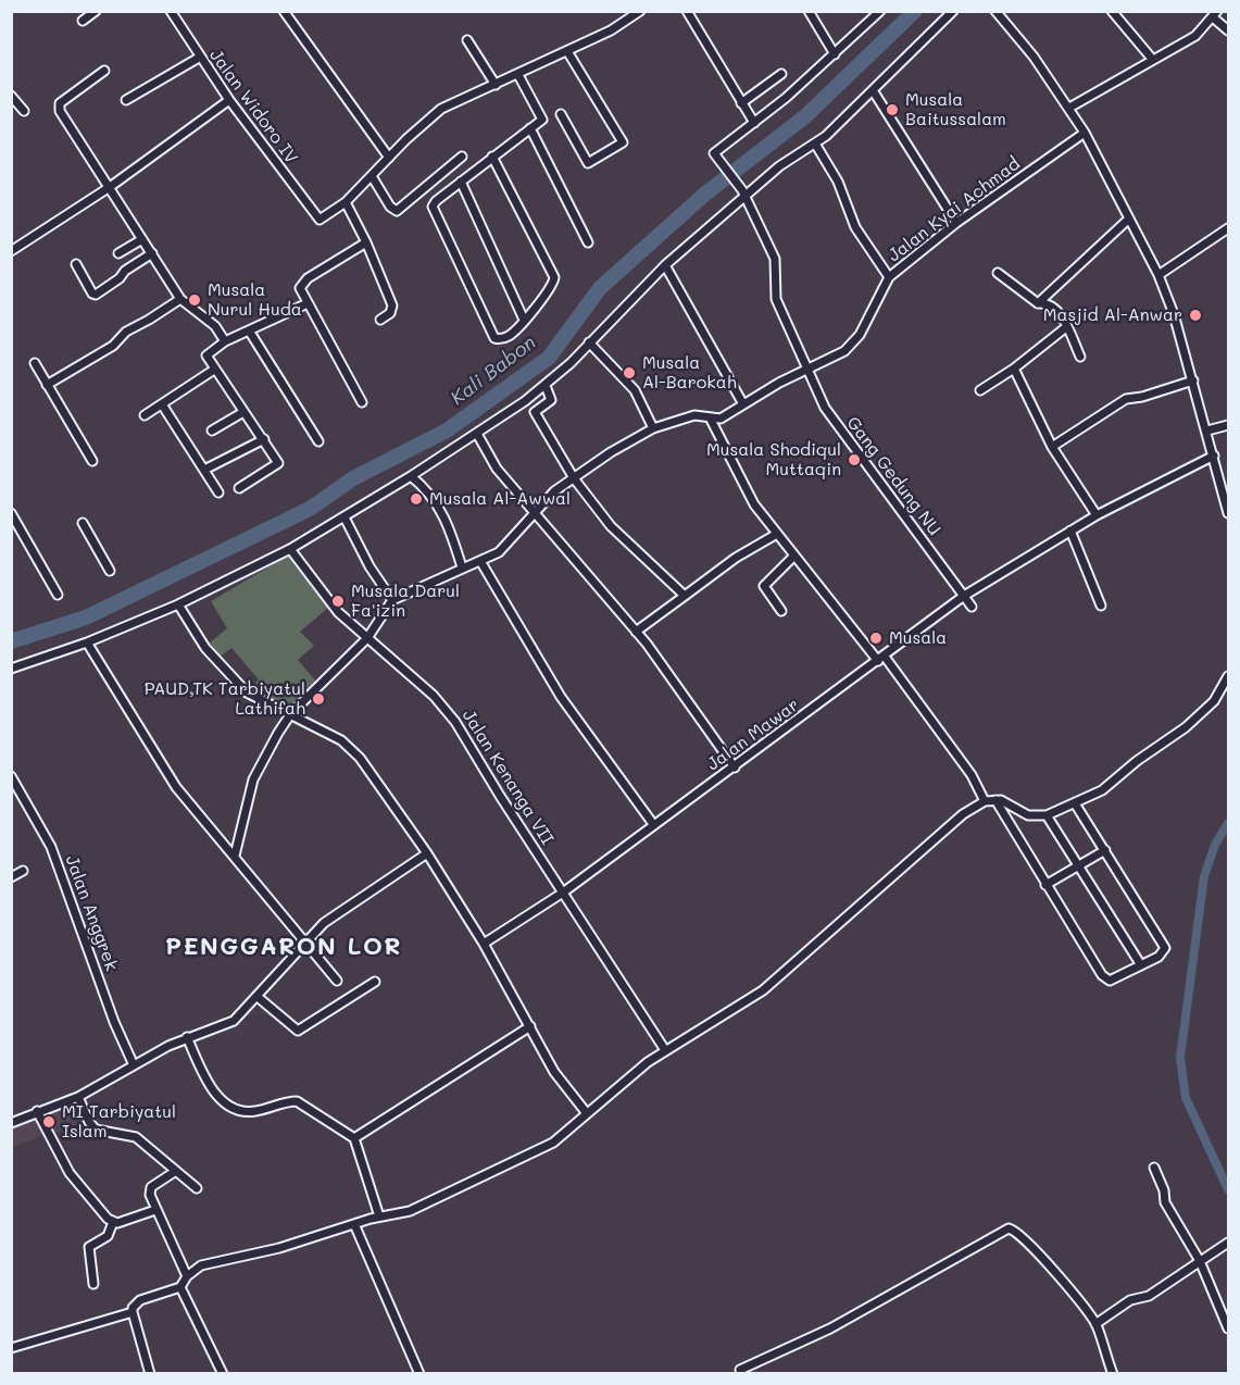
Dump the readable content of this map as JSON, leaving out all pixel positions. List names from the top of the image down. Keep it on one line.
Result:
{"streets":{"street":["Jalan Widoro IV","Jalan Kyai Achmad","Gang Gedung NU","Jalan Mawar","Jalan Kenanga VII","Jalan Anggrek"]},"crossings":[["Jalan Kyai Achmad","Gang Gedung NU"],["Gang Gedung NU","Jalan Mawar"],["Jalan Mawar","Jalan Kenanga VII"]],"districts":["PENGGARON LOR"],"water":["Kali Babon"],"places":["Musala Baitussalam","Musala Nurul Huda","Masjid Al-Anwar","Musala Al-Barokah","Musala Shodiqul Muttaqin","Musala Al-Awwal","Musala Darul Fa'izin","Musala","PAUD,TK Tarbiyatul Lathifah","MI Tarbiyatul Islam"]}
